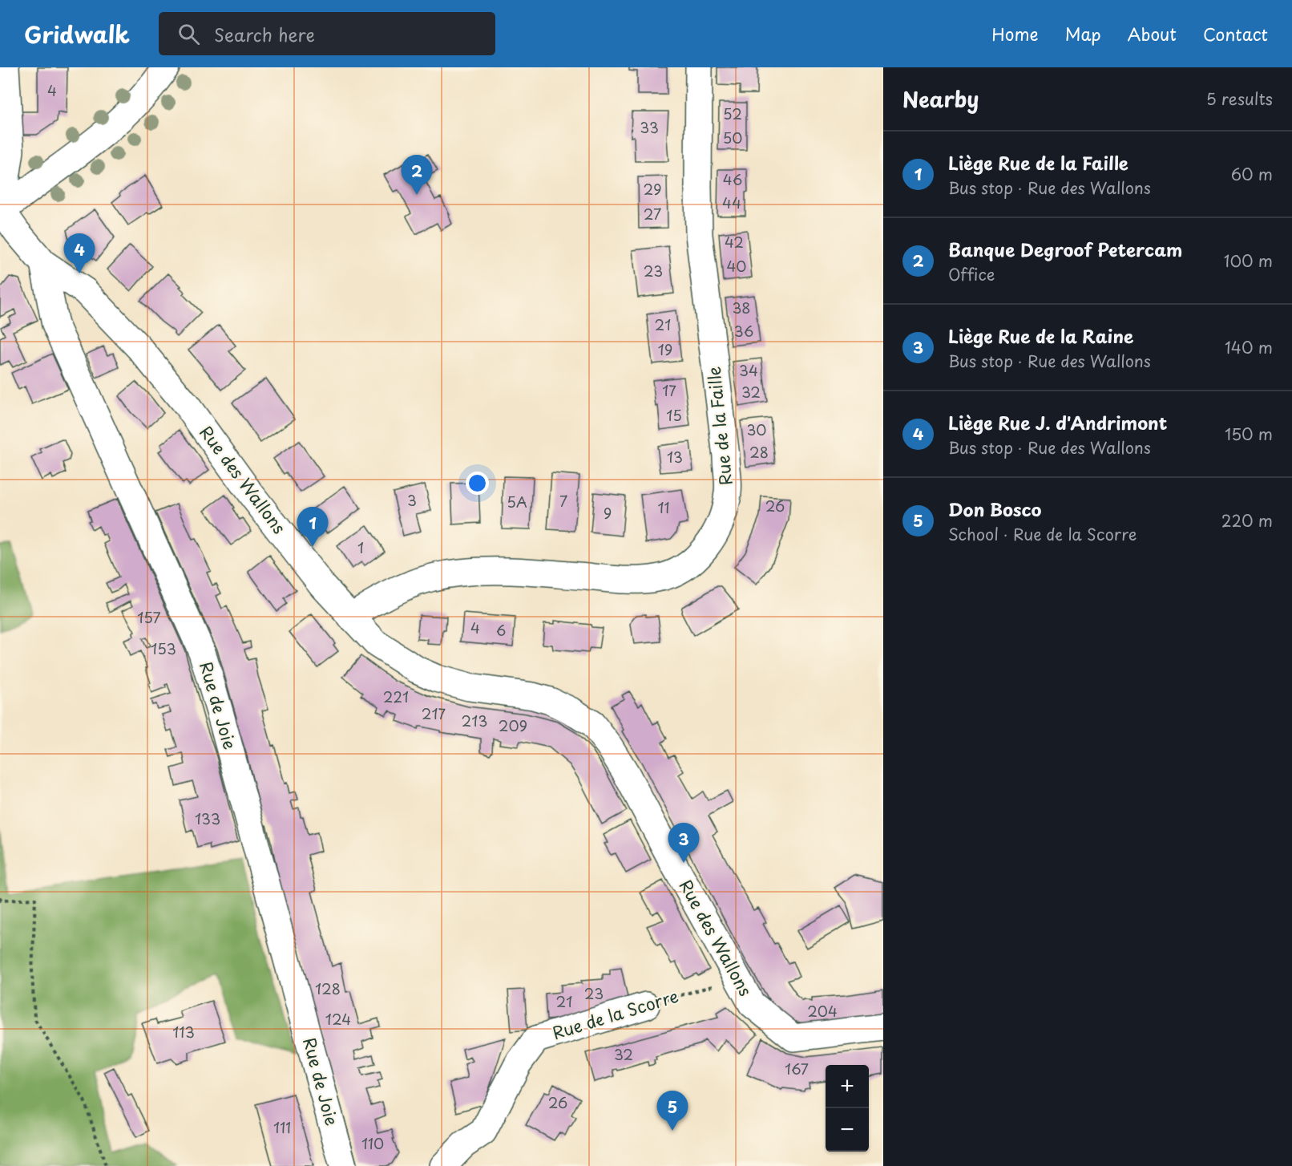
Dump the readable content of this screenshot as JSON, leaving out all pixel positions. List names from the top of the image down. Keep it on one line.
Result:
{"streets":{"street":["Rue de la Faille","Rue des Wallons","Rue de Joie","Rue de la Scorre"]},"crossings":[["Rue de la Faille","Rue des Wallons"],["Rue des Wallons","Rue de Joie"],["Rue des Wallons","Rue de la Scorre"]],"house_numbers":["4","52","33","50","46","29","44","27","42","40","23","38","21","36","19","34","17","32","15","30","28","13","3","7","5A","26","11","9","1","157","4","6","153","221","217","213","209","133","128","23","21","204","124","113","32","167","26","111","110"],"page":{"header":"Gridwalk","search":"Search here","nav":["Home","Map","About","Contact"],"heading":["Nearby","5 results"],"list":[{"mark":"1","name":"Liège Rue de la Faille","note":"Bus stop · Rue des Wallons","value":"60 m"},{"mark":"2","name":"Banque Degroof Petercam","note":"Office","value":"100 m"},{"mark":"3","name":"Liège Rue de la Raine","note":"Bus stop · Rue des Wallons","value":"140 m"},{"mark":"4","name":"Liège Rue J. d'Andrimont","note":"Bus stop · Rue des Wallons","value":"150 m"},{"mark":"5","name":"Don Bosco","note":"School · Rue de la Scorre","value":"220 m"}],"pins":["2","4","1","3","5"],"map_buttons":["+","−"]}}
